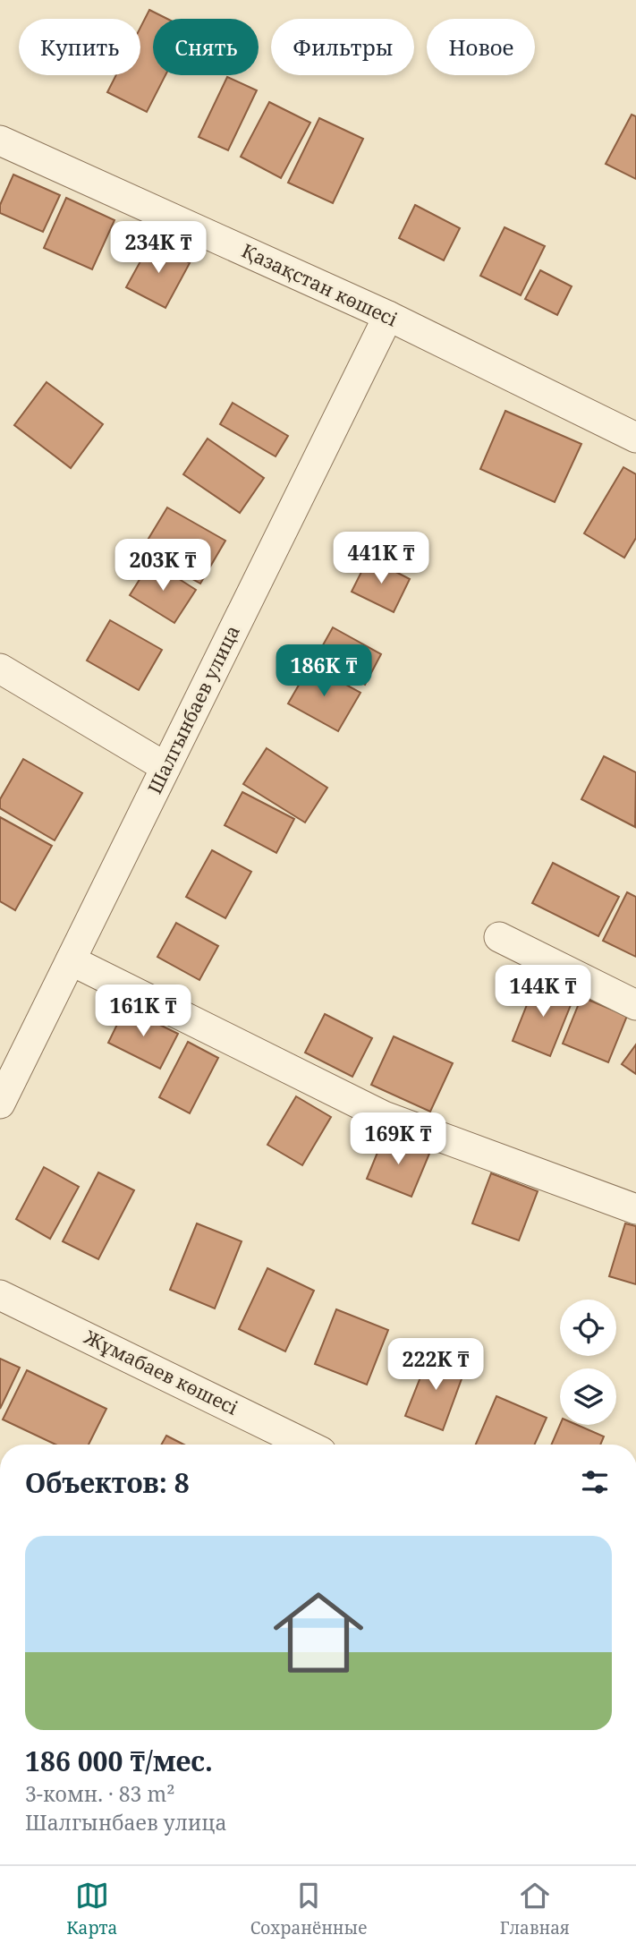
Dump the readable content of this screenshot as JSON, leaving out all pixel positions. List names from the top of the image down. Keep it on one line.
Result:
{"streets":{"street":["Қазақстан көшесі","Шалгынбаев улица","Жұмабаев көшесі"]},"crossings":[["Қазақстан көшесі","Шалгынбаев улица"]],"page":{"chip":["Купить","Снять","Фильтры","Новое"],"price":["234K ₸","441K ₸","203K ₸","186K ₸","144K ₸","161K ₸","169K ₸","222K ₸"],"heading":"Объектов: 8","list":[{"name":"186 000 ₸/мес.","note":"3-комн. · 83 m² · Шалгынбаев улица"}],"tabs":["Карта","Сохранённые","Главная"]}}
